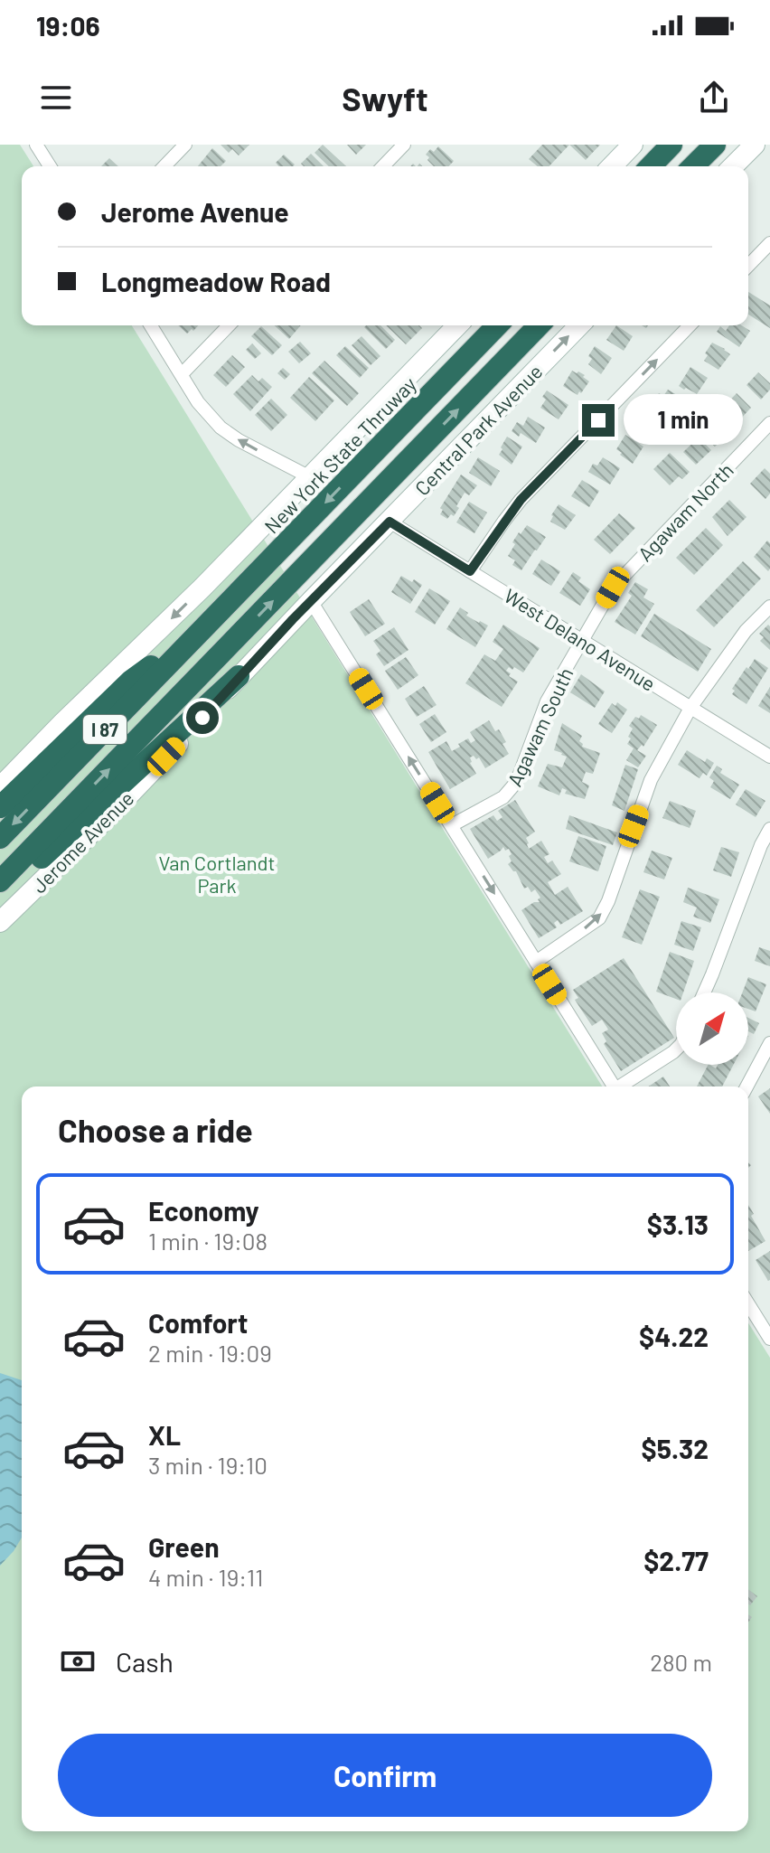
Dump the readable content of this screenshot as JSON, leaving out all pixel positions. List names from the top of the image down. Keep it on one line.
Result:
{"streets":{"highway":["New York State Thruway","I 87"],"main road":["Central Park Avenue","Jerome Avenue"],"street":["Agawam North","West Delano Avenue","Agawam South"]},"crossings":[["Central Park Avenue","West Delano Avenue"],["Central Park Avenue","Jerome Avenue"],["New York State Thruway","I 87"],["Agawam North","West Delano Avenue"],["Agawam North","Agawam South"],["West Delano Avenue","Agawam South"]],"parks":["Van Cortlandt Park"],"north":"top right","page":{"status":"19:06","header":"Swyft","banner":["Jerome Avenue","Longmeadow Road"],"bubble":"1 min","heading":"Choose a ride","list":[{"name":"Economy","note":"1 min · 19:08","value":"$3.13"},{"name":"Comfort","note":"2 min · 19:09","value":"$4.22"},{"name":"XL","note":"3 min · 19:10","value":"$5.32"},{"name":"Green","note":"4 min · 19:11","value":"$2.77"}],"pay":["Cash","280 m"],"buttons":"Confirm"}}
